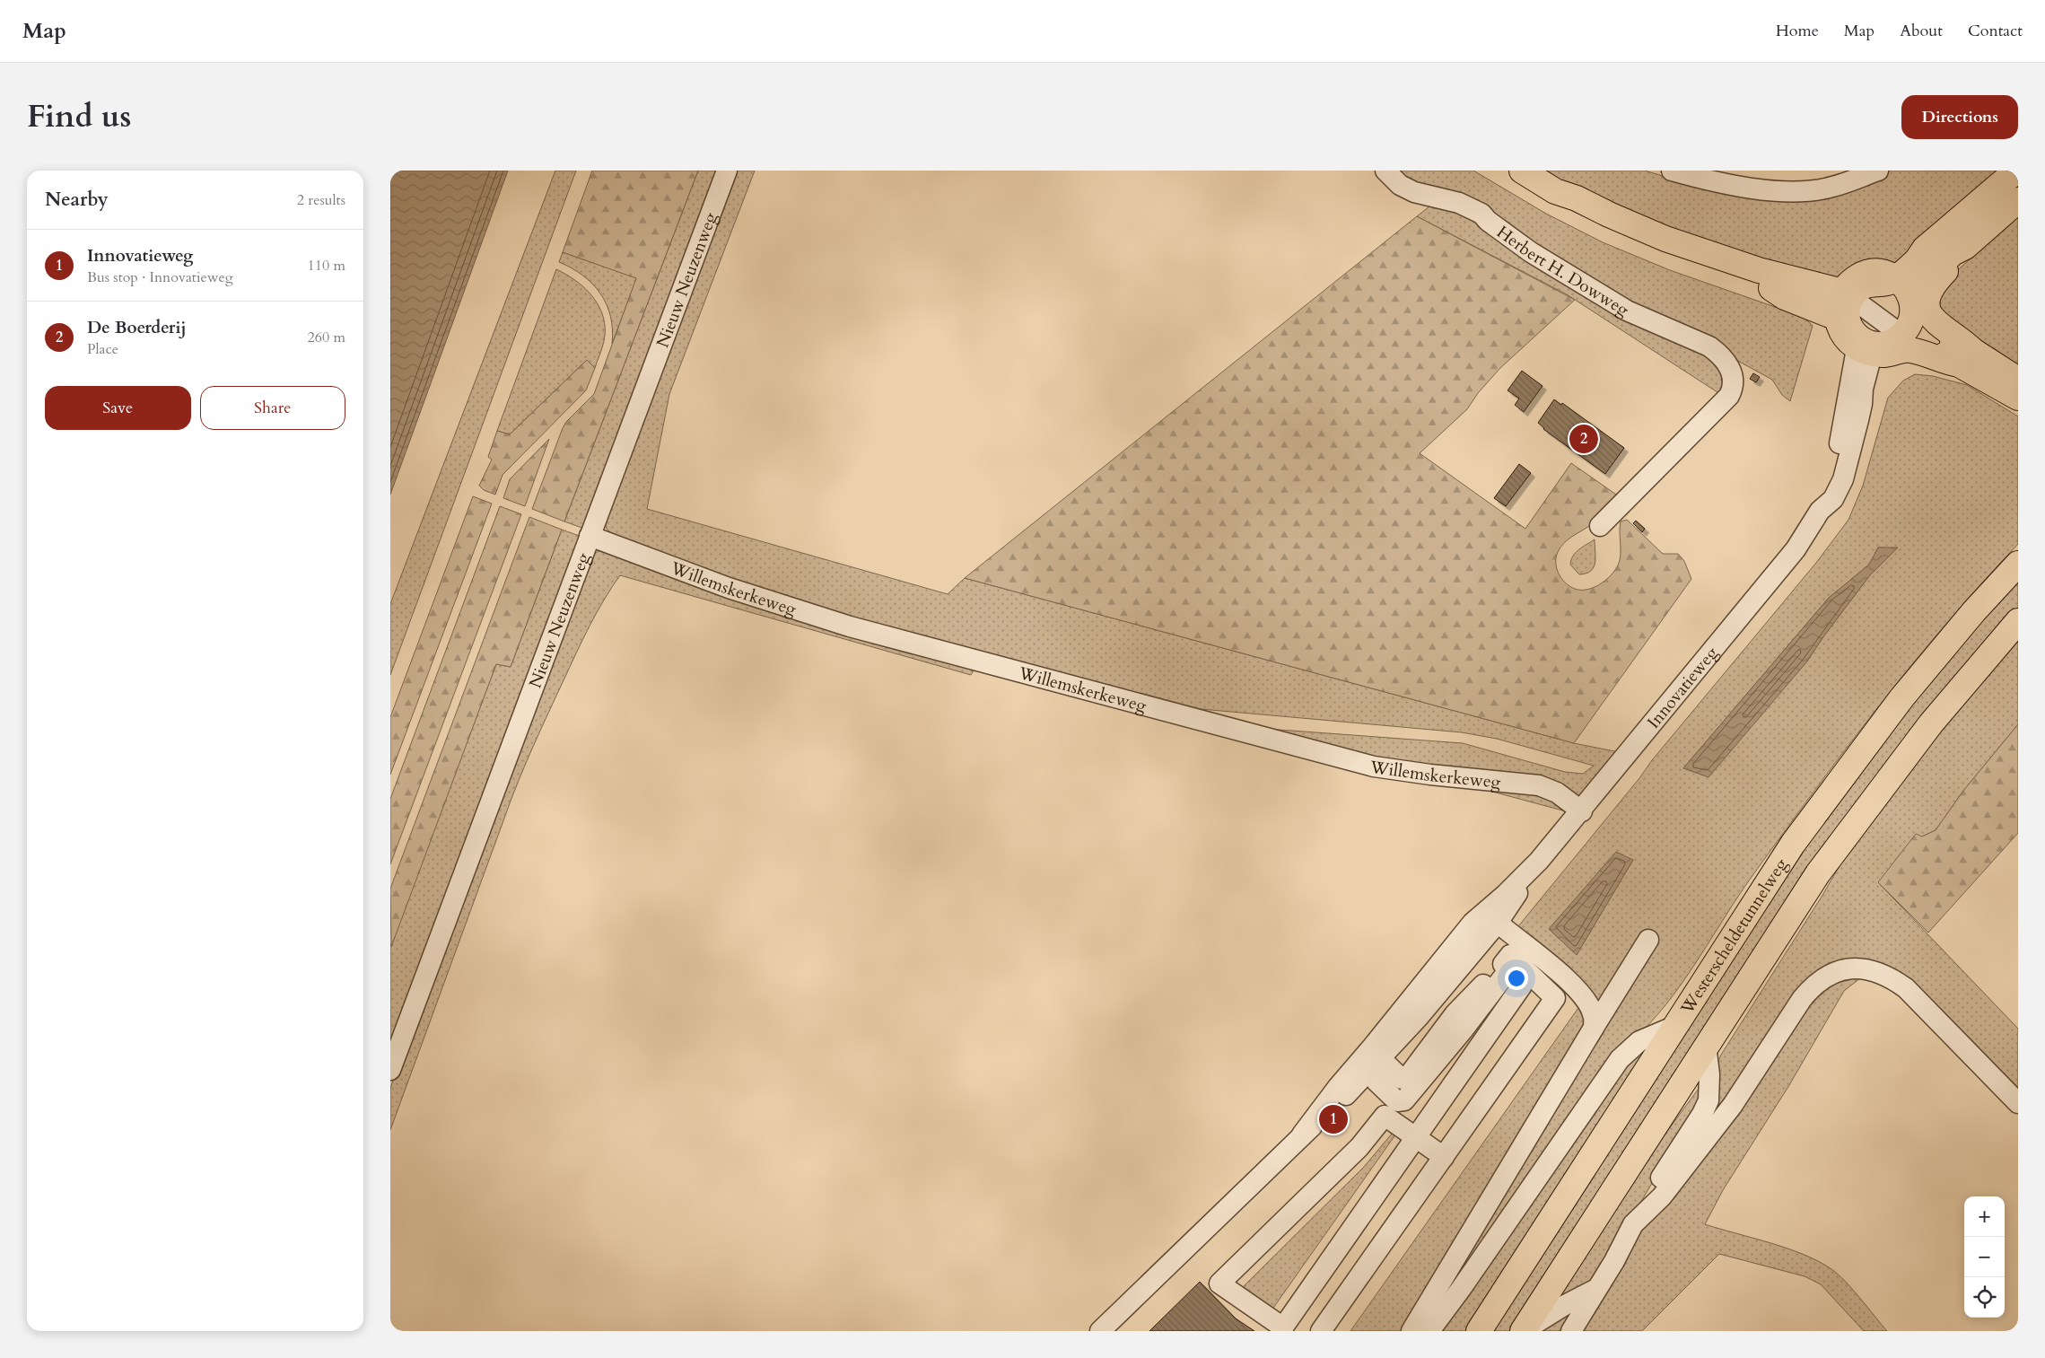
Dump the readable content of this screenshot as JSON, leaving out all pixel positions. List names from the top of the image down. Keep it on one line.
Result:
{"streets":{"main road":["Westerscheldetunnelweg"],"street":["Herbert H. Dowweg","Nieuw Neuzenweg","Willemskerkeweg","Innovatieweg"]},"crossings":[["Nieuw Neuzenweg","Willemskerkeweg"],["Willemskerkeweg","Innovatieweg"]],"page":{"header":"Map","nav":["Home","Map","About","Contact"],"title":"Find us","buttons":["Directions",["Save","Share"]],"heading":["Nearby","2 results"],"list":[{"mark":"1","name":"Innovatieweg","note":"Bus stop · Innovatieweg","value":"110 m"},{"mark":"2","name":"De Boerderij","note":"Place","value":"260 m"}],"pins":["2","1"],"map_buttons":["+","−"]}}
